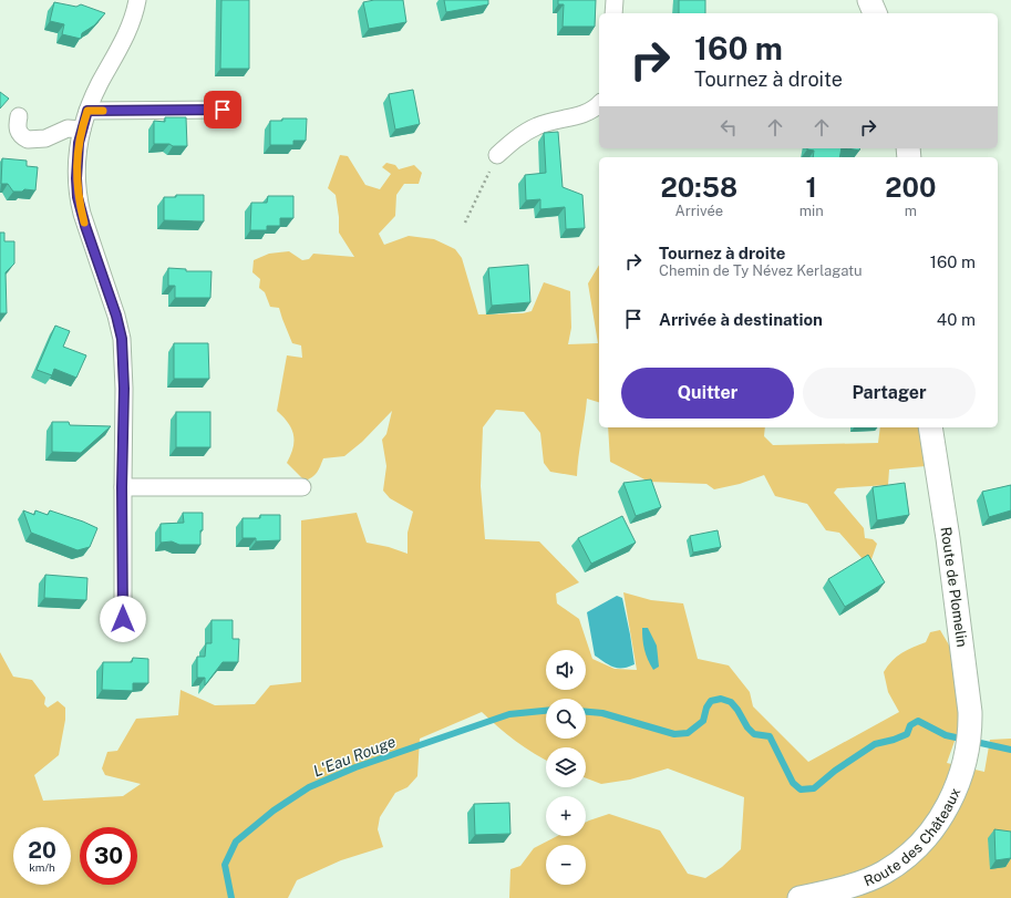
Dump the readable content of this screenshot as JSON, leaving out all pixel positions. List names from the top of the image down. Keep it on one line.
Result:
{"streets":{"street":["Route de Plomelin","Route des Châteaux"]},"crossings":[["Route de Plomelin","Route des Châteaux"]],"water":["L'Eau Rouge"],"page":{"turn":["160 m","Tournez à droite"],"eta":["20:58","Arrivée","1","min","200","m"],"list":[{"name":"Tournez à droite","note":"Chemin de Ty Névez Kerlagatu","value":"160 m"},{"name":"Arrivée à destination","value":"40 m"}],"buttons":["Quitter","Partager"],"map_buttons":["+","−"],"speed":"20 km/h","limit":"30"}}
